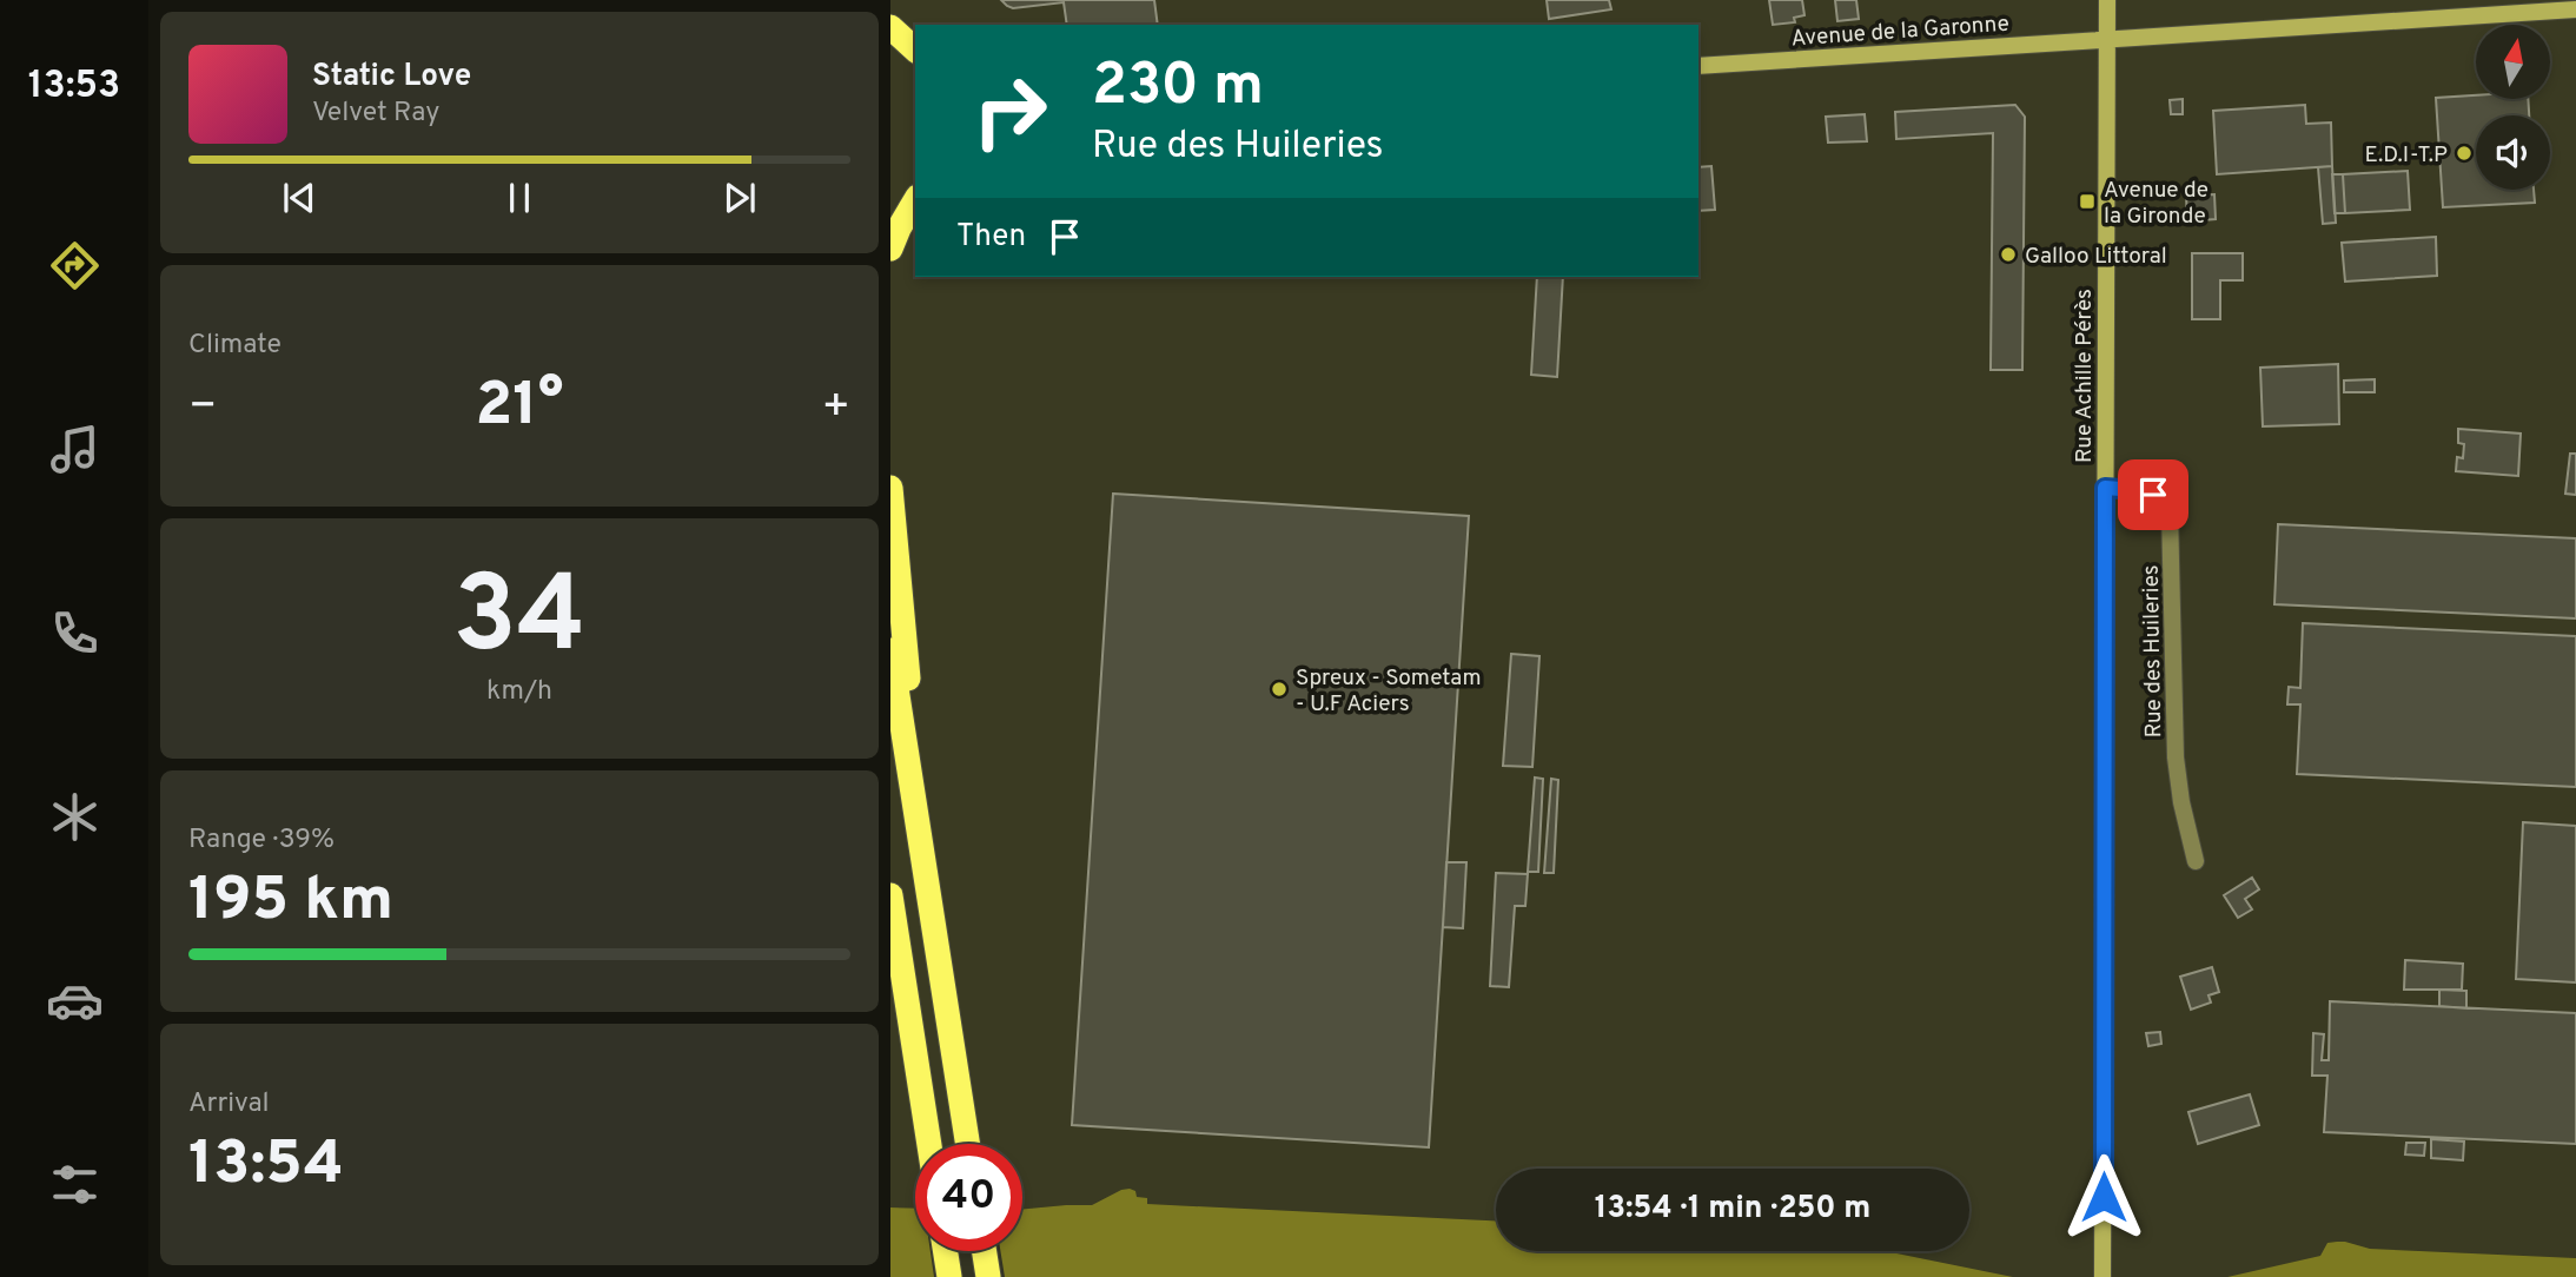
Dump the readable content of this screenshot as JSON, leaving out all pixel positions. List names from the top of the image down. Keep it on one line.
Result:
{"streets":{"street":["Avenue de la Garonne","Rue Achille Pérès","Rue des Huileries"]},"crossings":[["Avenue de la Garonne","Rue Achille Pérès"],["Rue Achille Pérès","Rue des Huileries"]],"places":{"other":["E.D.I-T.P","Galloo Littoral","Spreux - Sometam - U.F Aciers"],"transit":["Avenue de la Gironde"]},"north":"top","page":{"tabs":"13:53","turn":["230 m","Rue des Huileries"],"song":["Static Love","Velvet Ray"],"then":"Then","tile":["Climate",["34","km/h"],["Range · 39%","195 km"],["Arrival","13:54"]],"heat":["−","21°","+"],"limit":"40","trip":"13:54 · 1 min · 250 m"}}
